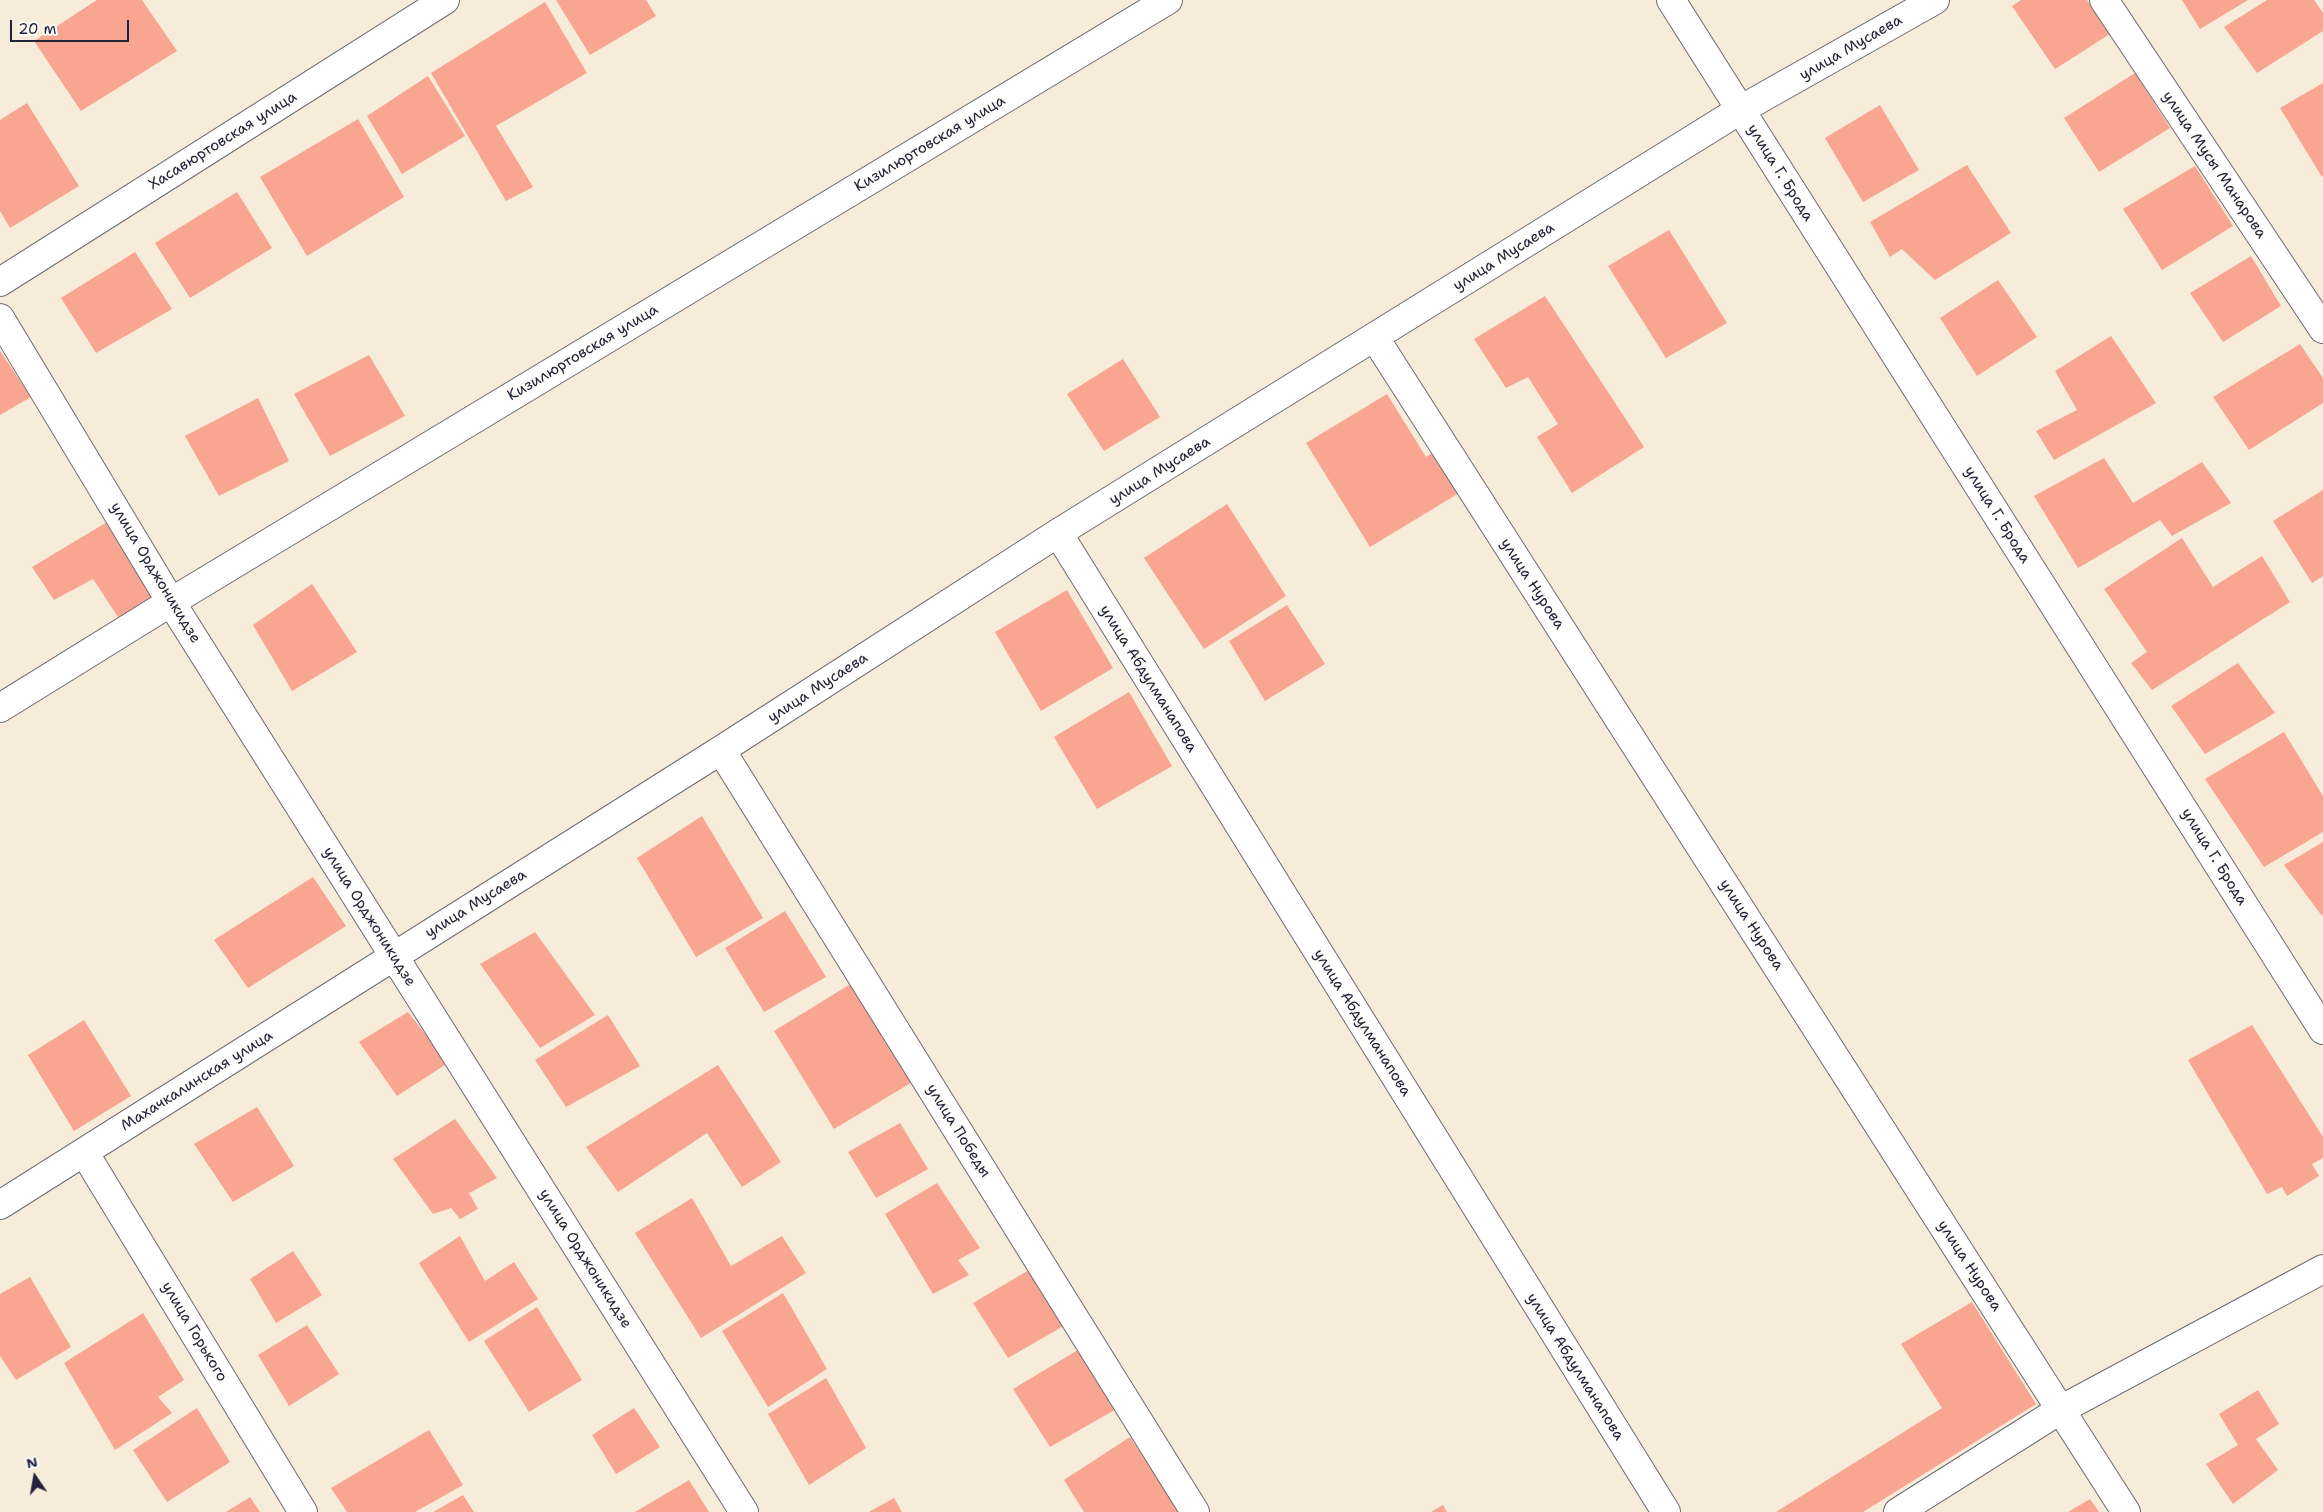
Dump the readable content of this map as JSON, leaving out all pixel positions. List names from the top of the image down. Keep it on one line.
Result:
{"streets":{"street":["улица Мусаева","Хасавюртовская улица","Кизилюртовская улица","улица Мусы Манарова","улица Г. Брода","улица Орджоникидзе","улица Нурова","улица Абдулманапова","Махачкалинская улица","улица Победы","улица Горького"]},"crossings":[["улица Мусаева","улица Г. Брода"],["улица Мусаева","улица Орджоникидзе"],["улица Мусаева","улица Нурова"],["улица Мусаева","улица Абдулманапова"],["улица Мусаева","Махачкалинская улица"],["улица Мусаева","улица Победы"],["Кизилюртовская улица","улица Орджоникидзе"],["улица Орджоникидзе","Махачкалинская улица"],["Махачкалинская улица","улица Горького"]],"scale_bar":"20 m","north":"top"}
